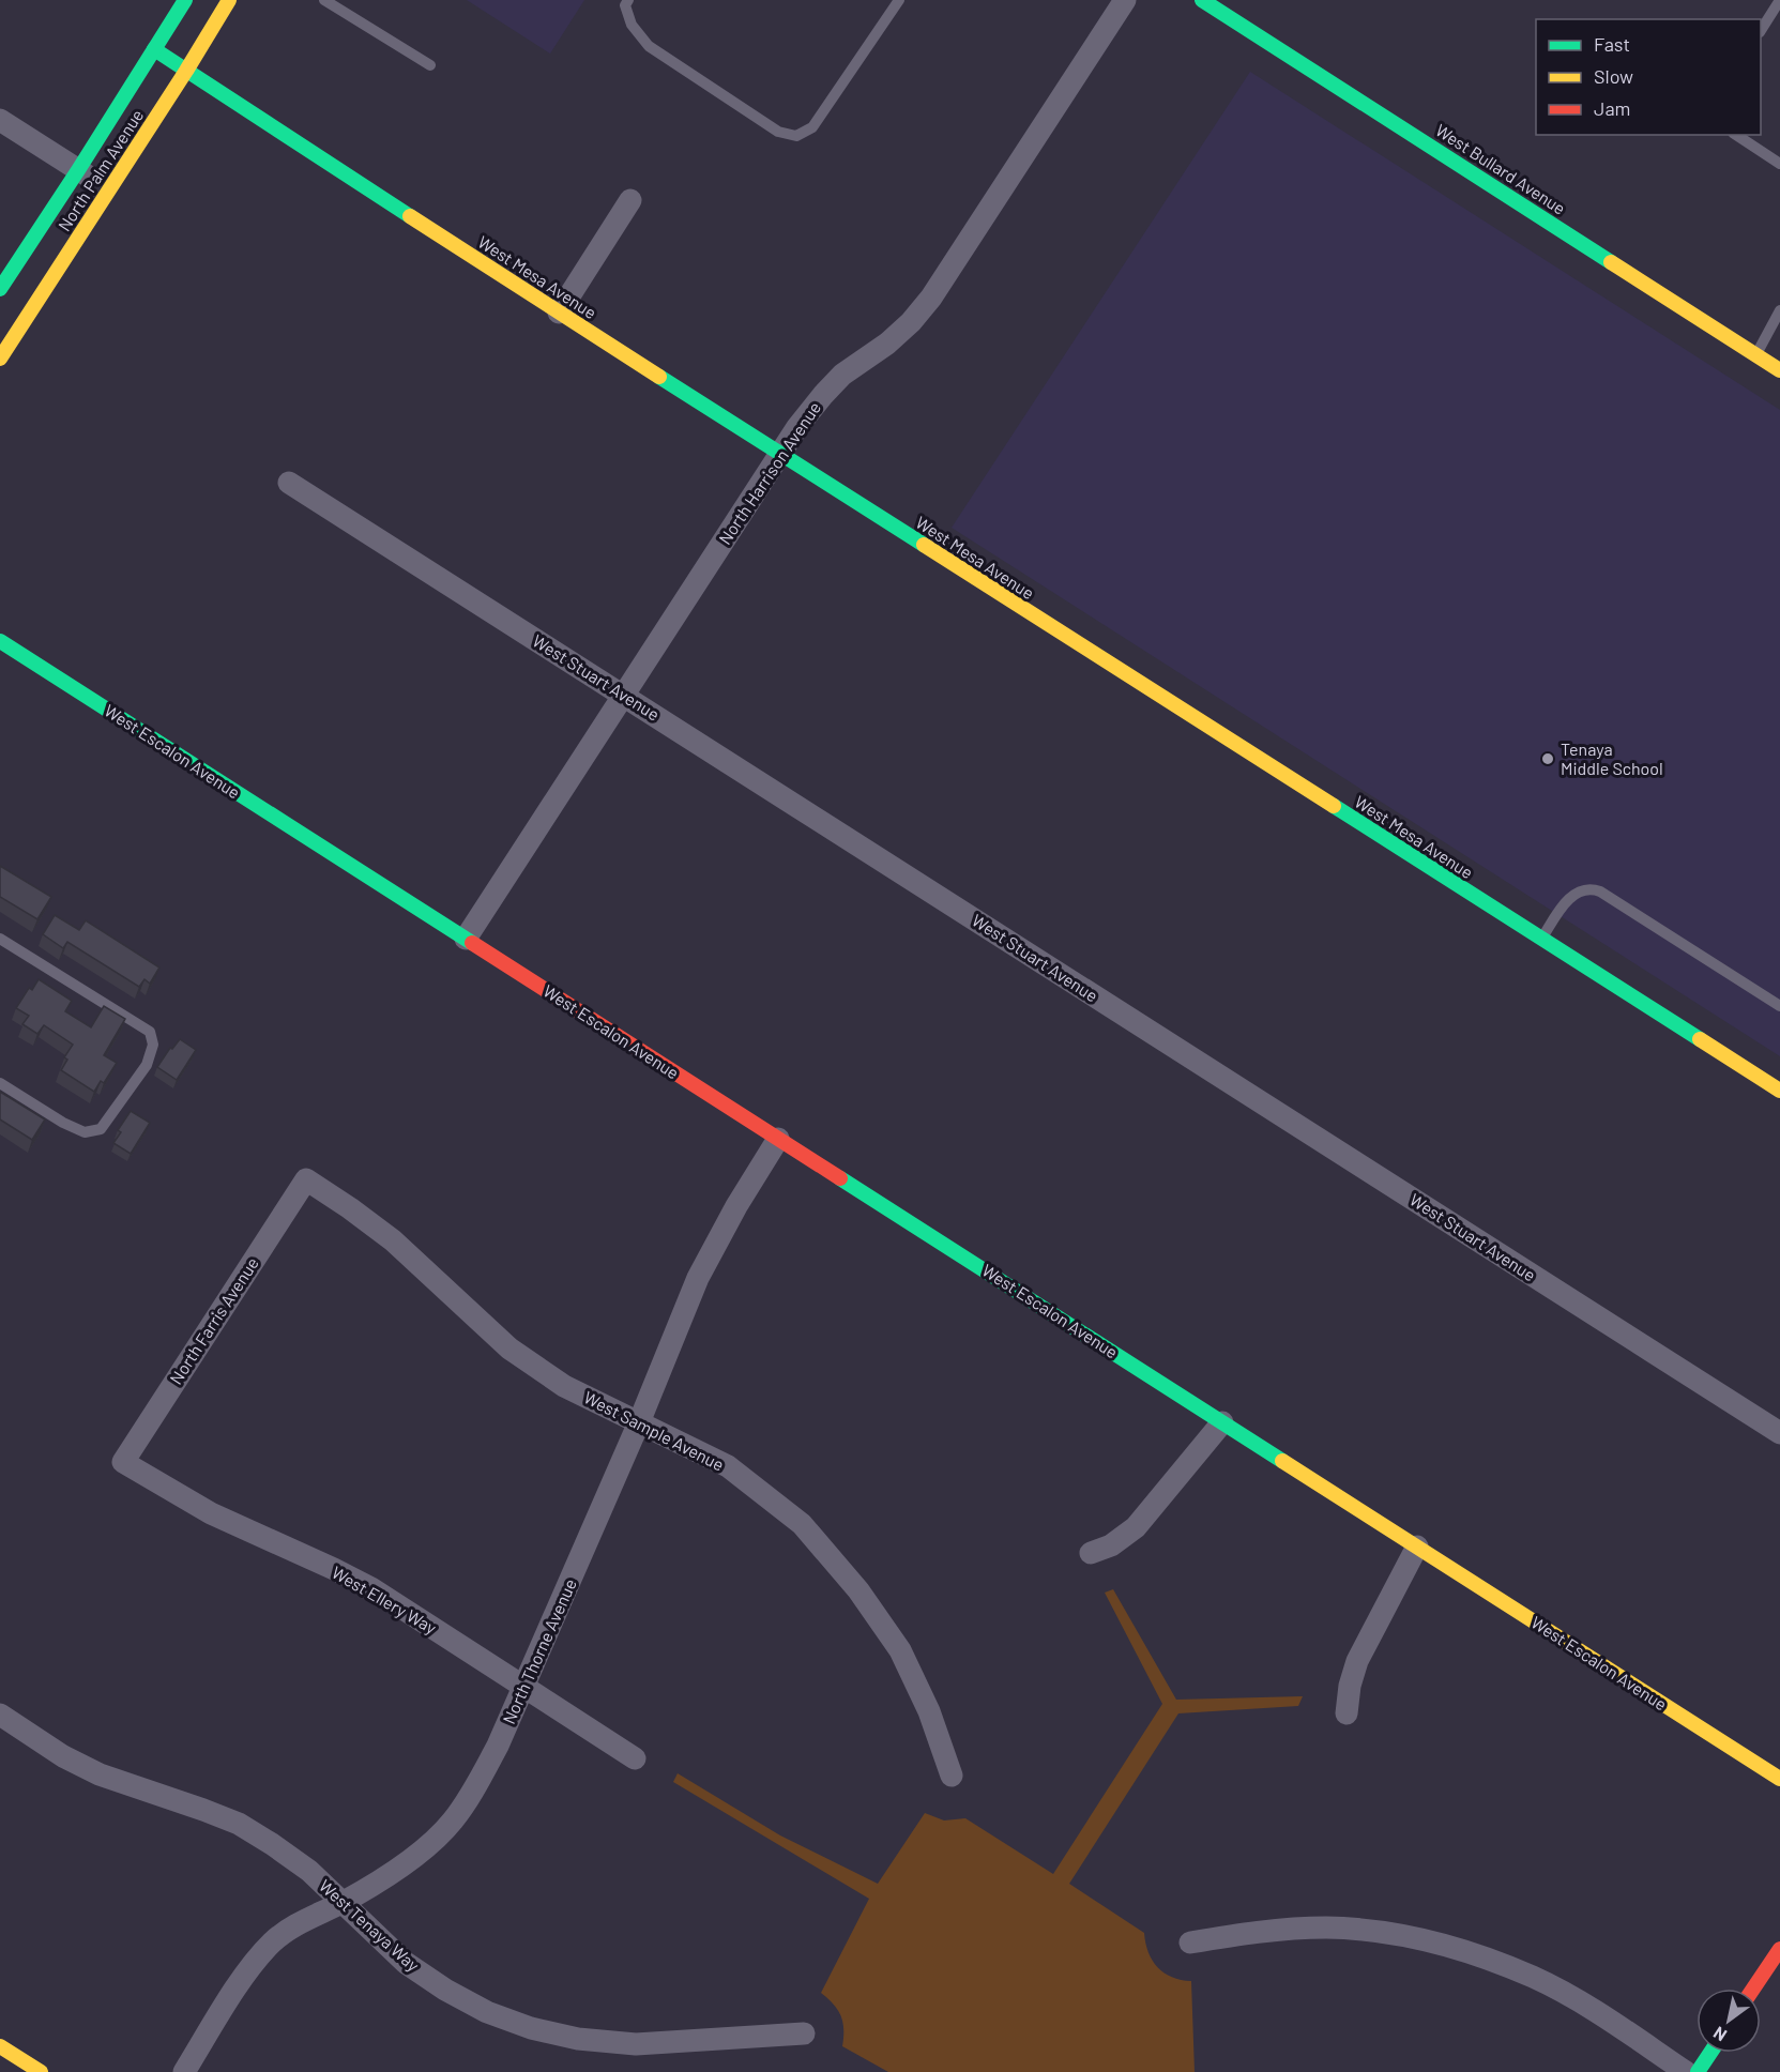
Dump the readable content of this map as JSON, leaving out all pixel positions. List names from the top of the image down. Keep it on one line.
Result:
{"streets":{"street":["West Bullard Avenue","North Palm Avenue","West Mesa Avenue","North Harrison Avenue","West Stuart Avenue","West Escalon Avenue","North Farris Avenue","West Sample Avenue","West Ellery Way","North Thorne Avenue","West Tenaya Way"]},"crossings":[["North Palm Avenue","West Mesa Avenue"],["West Mesa Avenue","North Harrison Avenue"],["North Harrison Avenue","West Stuart Avenue"],["North Harrison Avenue","West Escalon Avenue"],["West Escalon Avenue","North Thorne Avenue"],["North Farris Avenue","West Sample Avenue"],["North Farris Avenue","West Ellery Way"],["West Sample Avenue","North Thorne Avenue"],["West Ellery Way","North Thorne Avenue"],["North Thorne Avenue","West Tenaya Way"]],"places":["Tenaya Middle School"],"legend":["Fast","Slow","Jam"],"north":"bottom left"}
